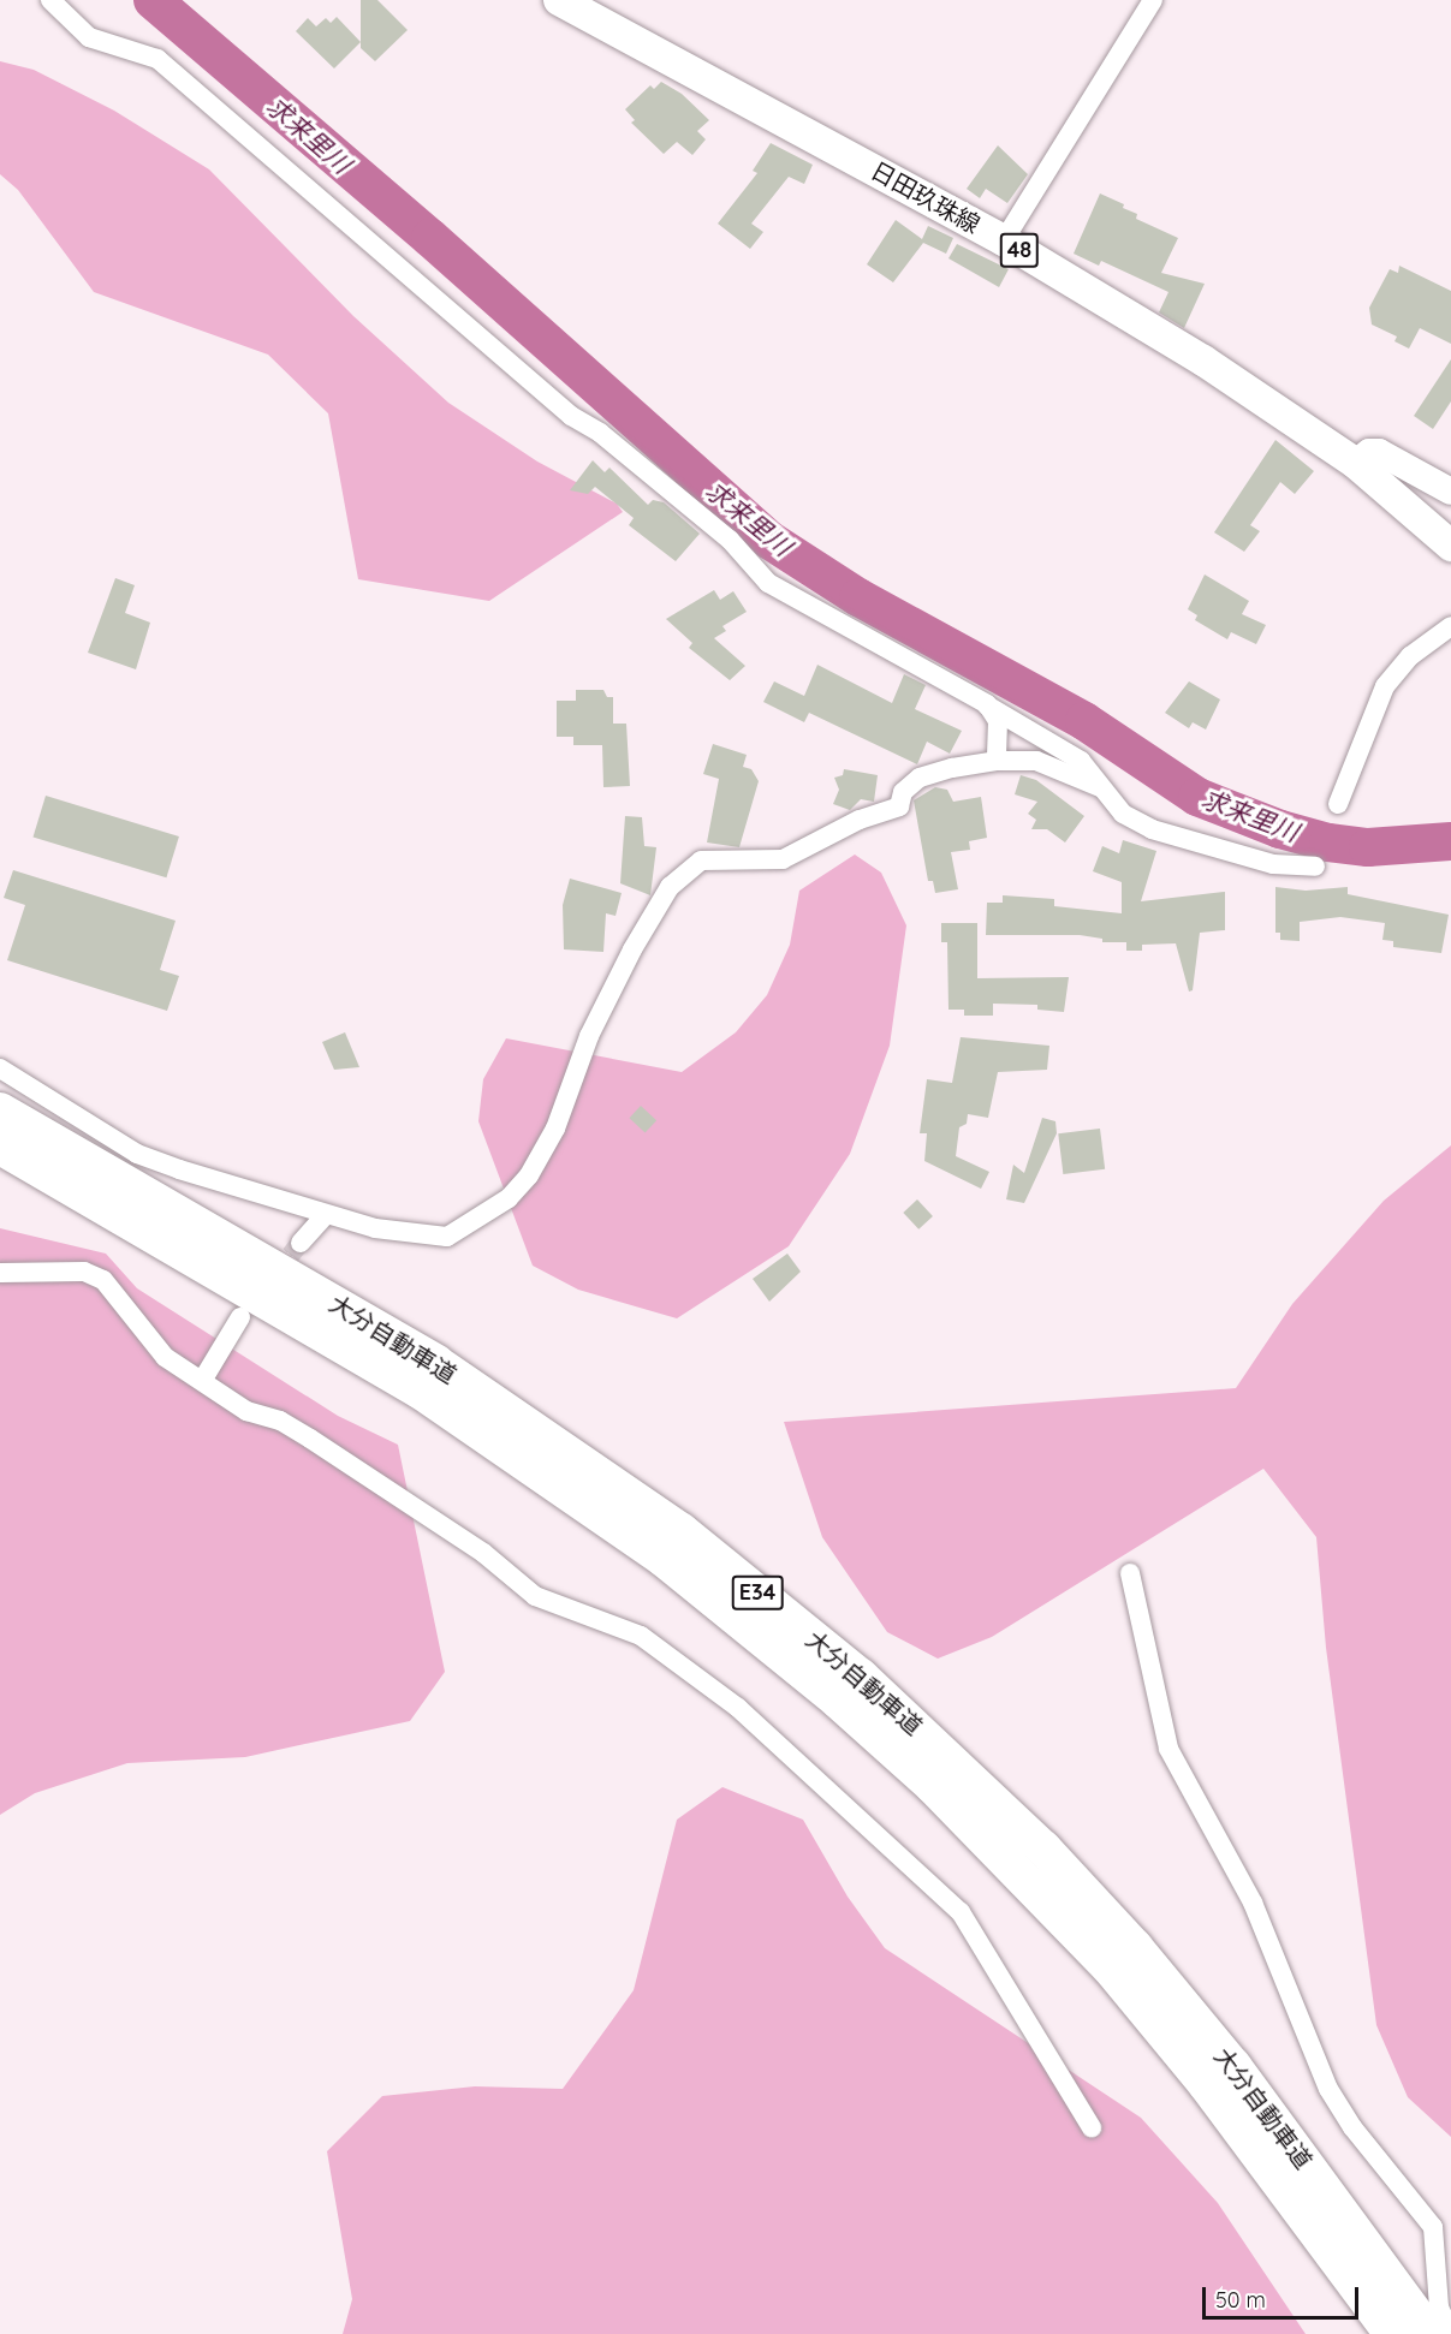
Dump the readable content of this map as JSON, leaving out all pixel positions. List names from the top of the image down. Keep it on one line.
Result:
{"streets":{"highway":["大分自動車道","E34"],"main road":["日田玖珠線","48"]},"water":["求来里川"],"scale_bar":"50 m"}
